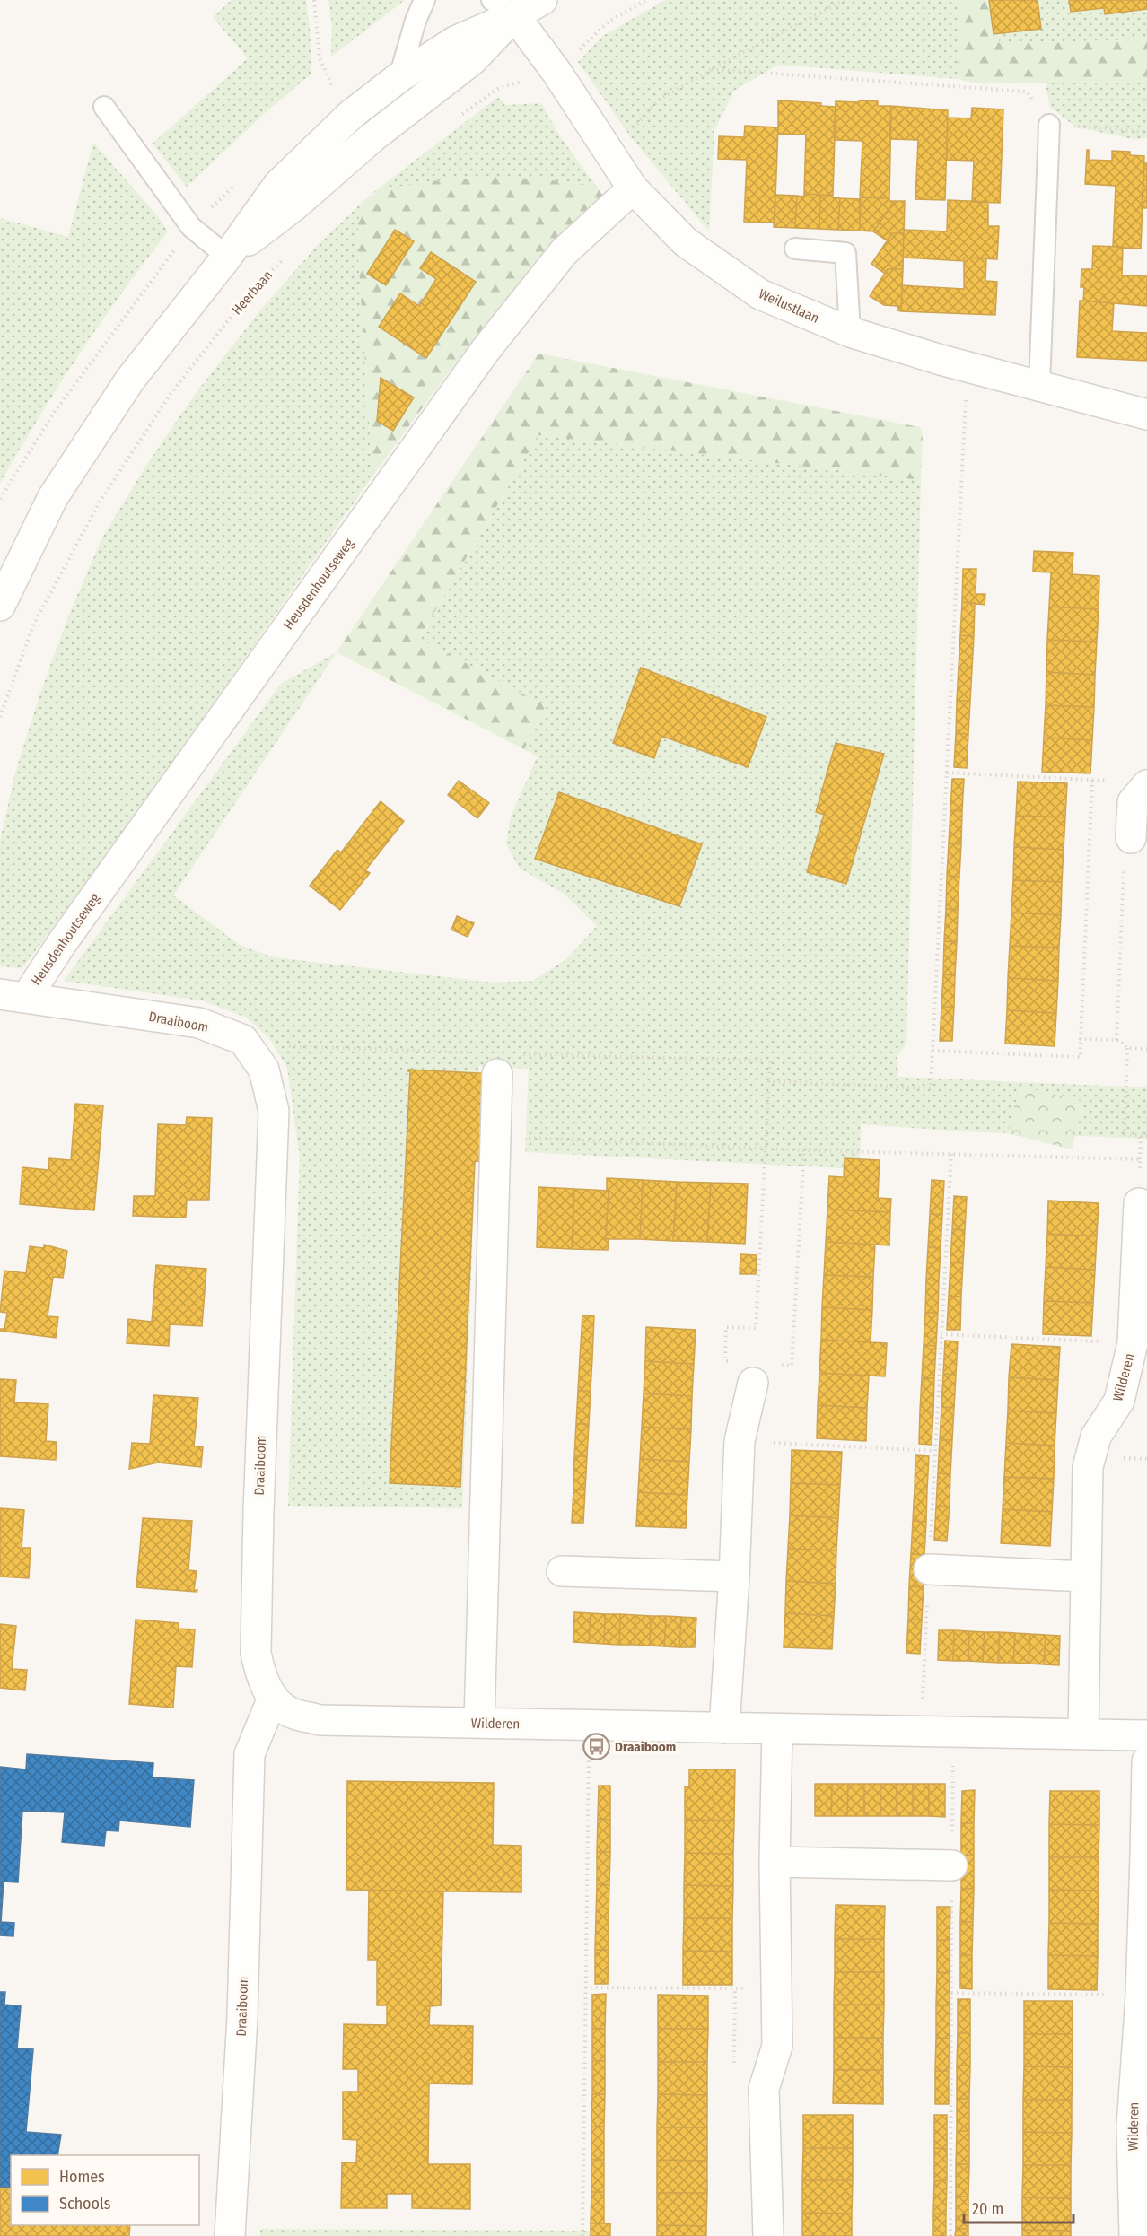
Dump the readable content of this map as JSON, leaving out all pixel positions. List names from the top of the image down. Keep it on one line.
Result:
{"streets":{"street":["Weilustlaan","Heusdenhoutseweg","Draaiboom","Wilderen"],"path":["Heerbaan"]},"crossings":[["Weilustlaan","Heusdenhoutseweg"],["Heusdenhoutseweg","Draaiboom"],["Draaiboom","Wilderen"]],"places":{"bus stop":["Draaiboom"]},"legend":["Homes","Schools"],"scale_bar":"20 m"}
